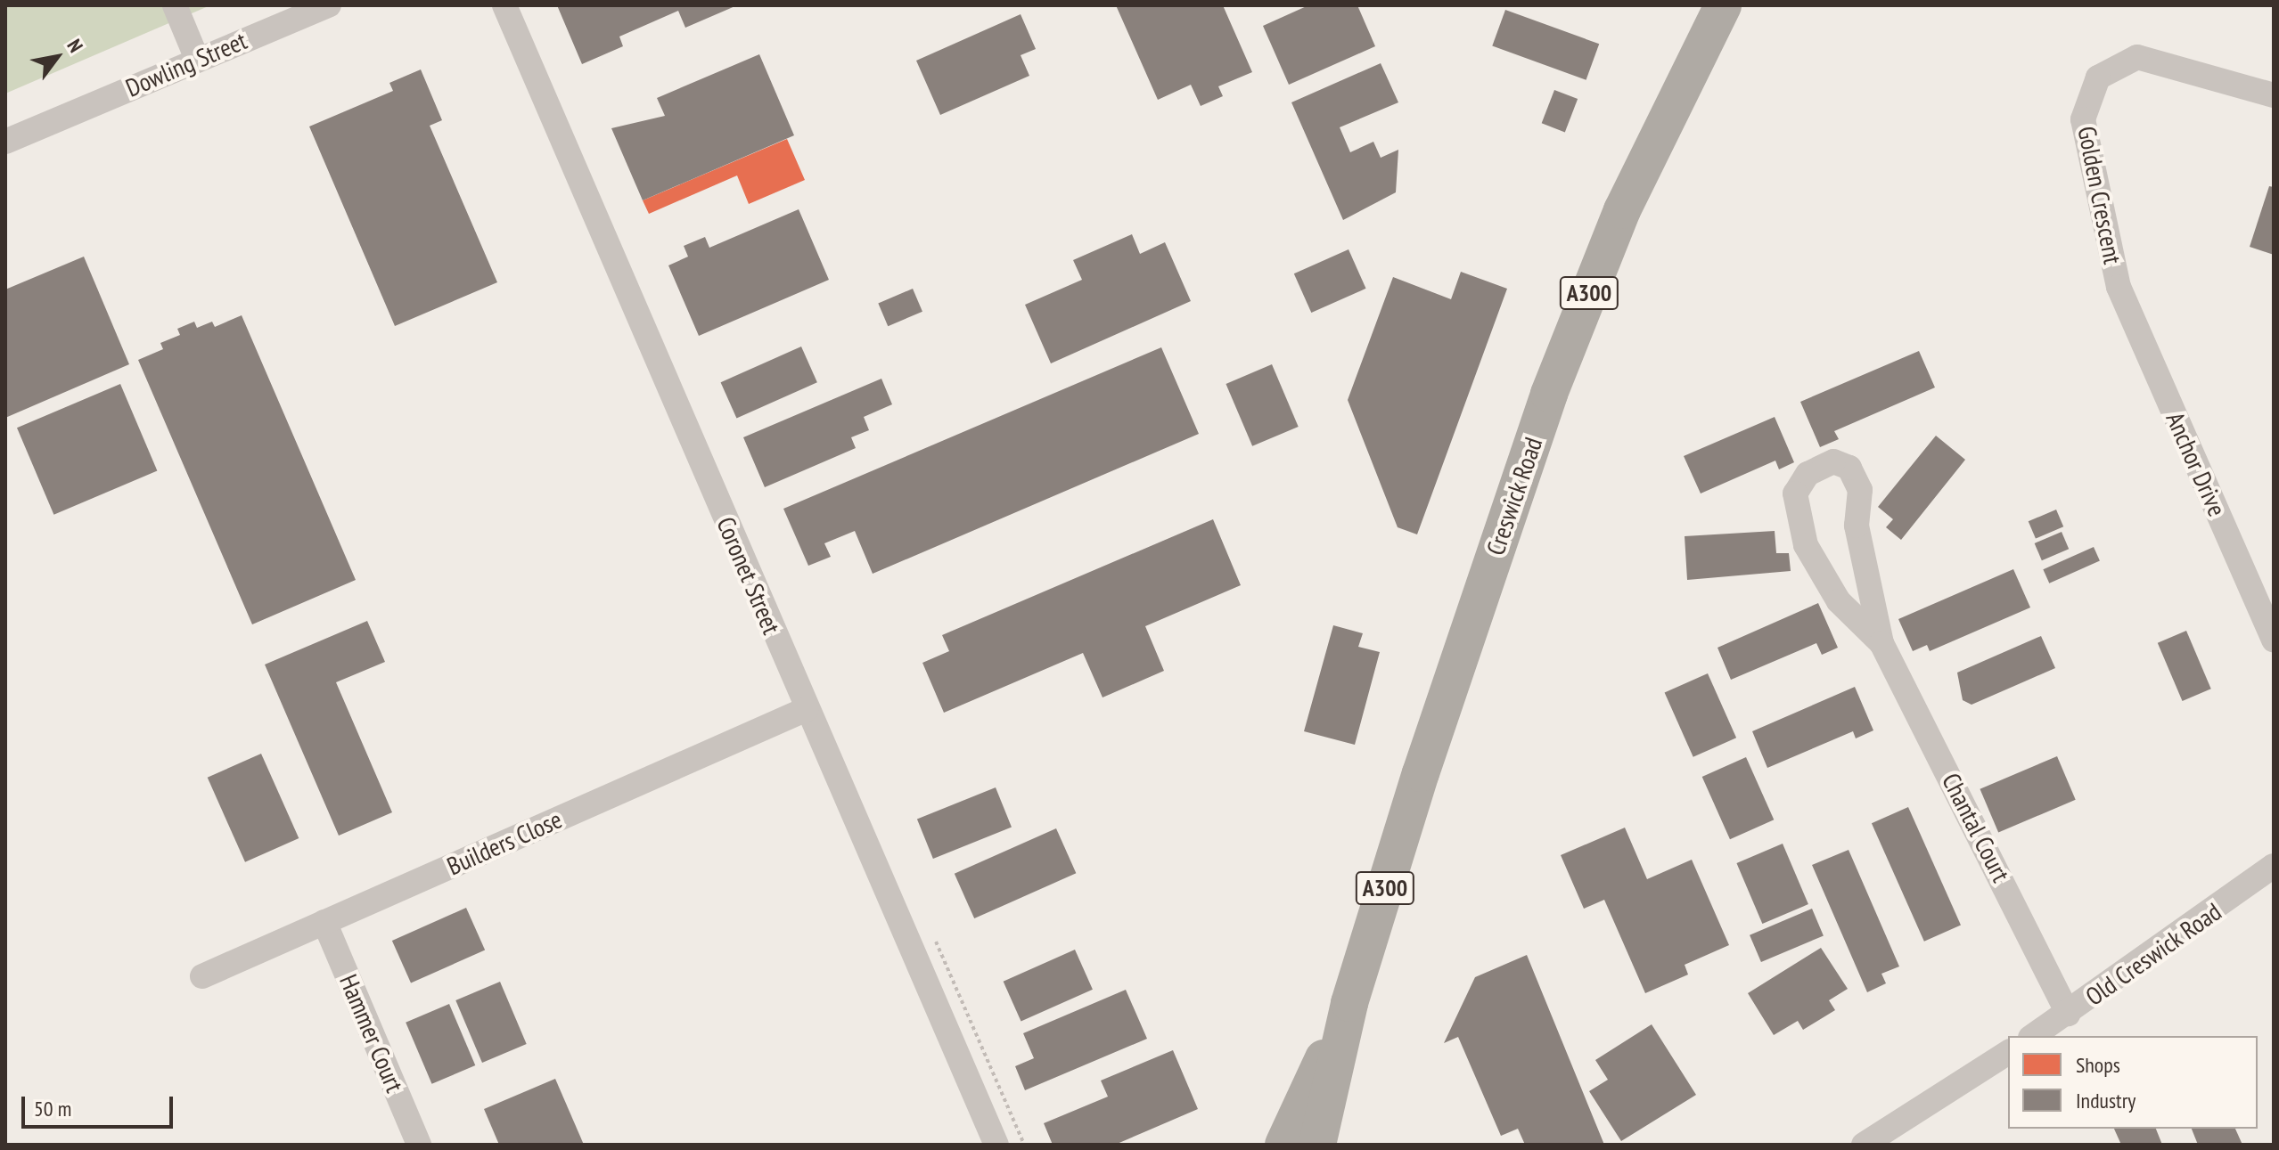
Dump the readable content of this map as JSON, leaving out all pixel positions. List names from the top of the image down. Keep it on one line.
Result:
{"streets":{"highway":["A300","Creswick Road"],"street":["Dowling Street","Golden Crescent","Anchor Drive","Coronet Street","Chantal Court","Builders Close","Old Creswick Road","Hammer Court"]},"crossings":[["Golden Crescent","Anchor Drive"],["Coronet Street","Builders Close"],["Chantal Court","Old Creswick Road"],["Builders Close","Hammer Court"]],"legend":["Shops","Industry"],"scale_bar":"50 m","north":"top right"}
